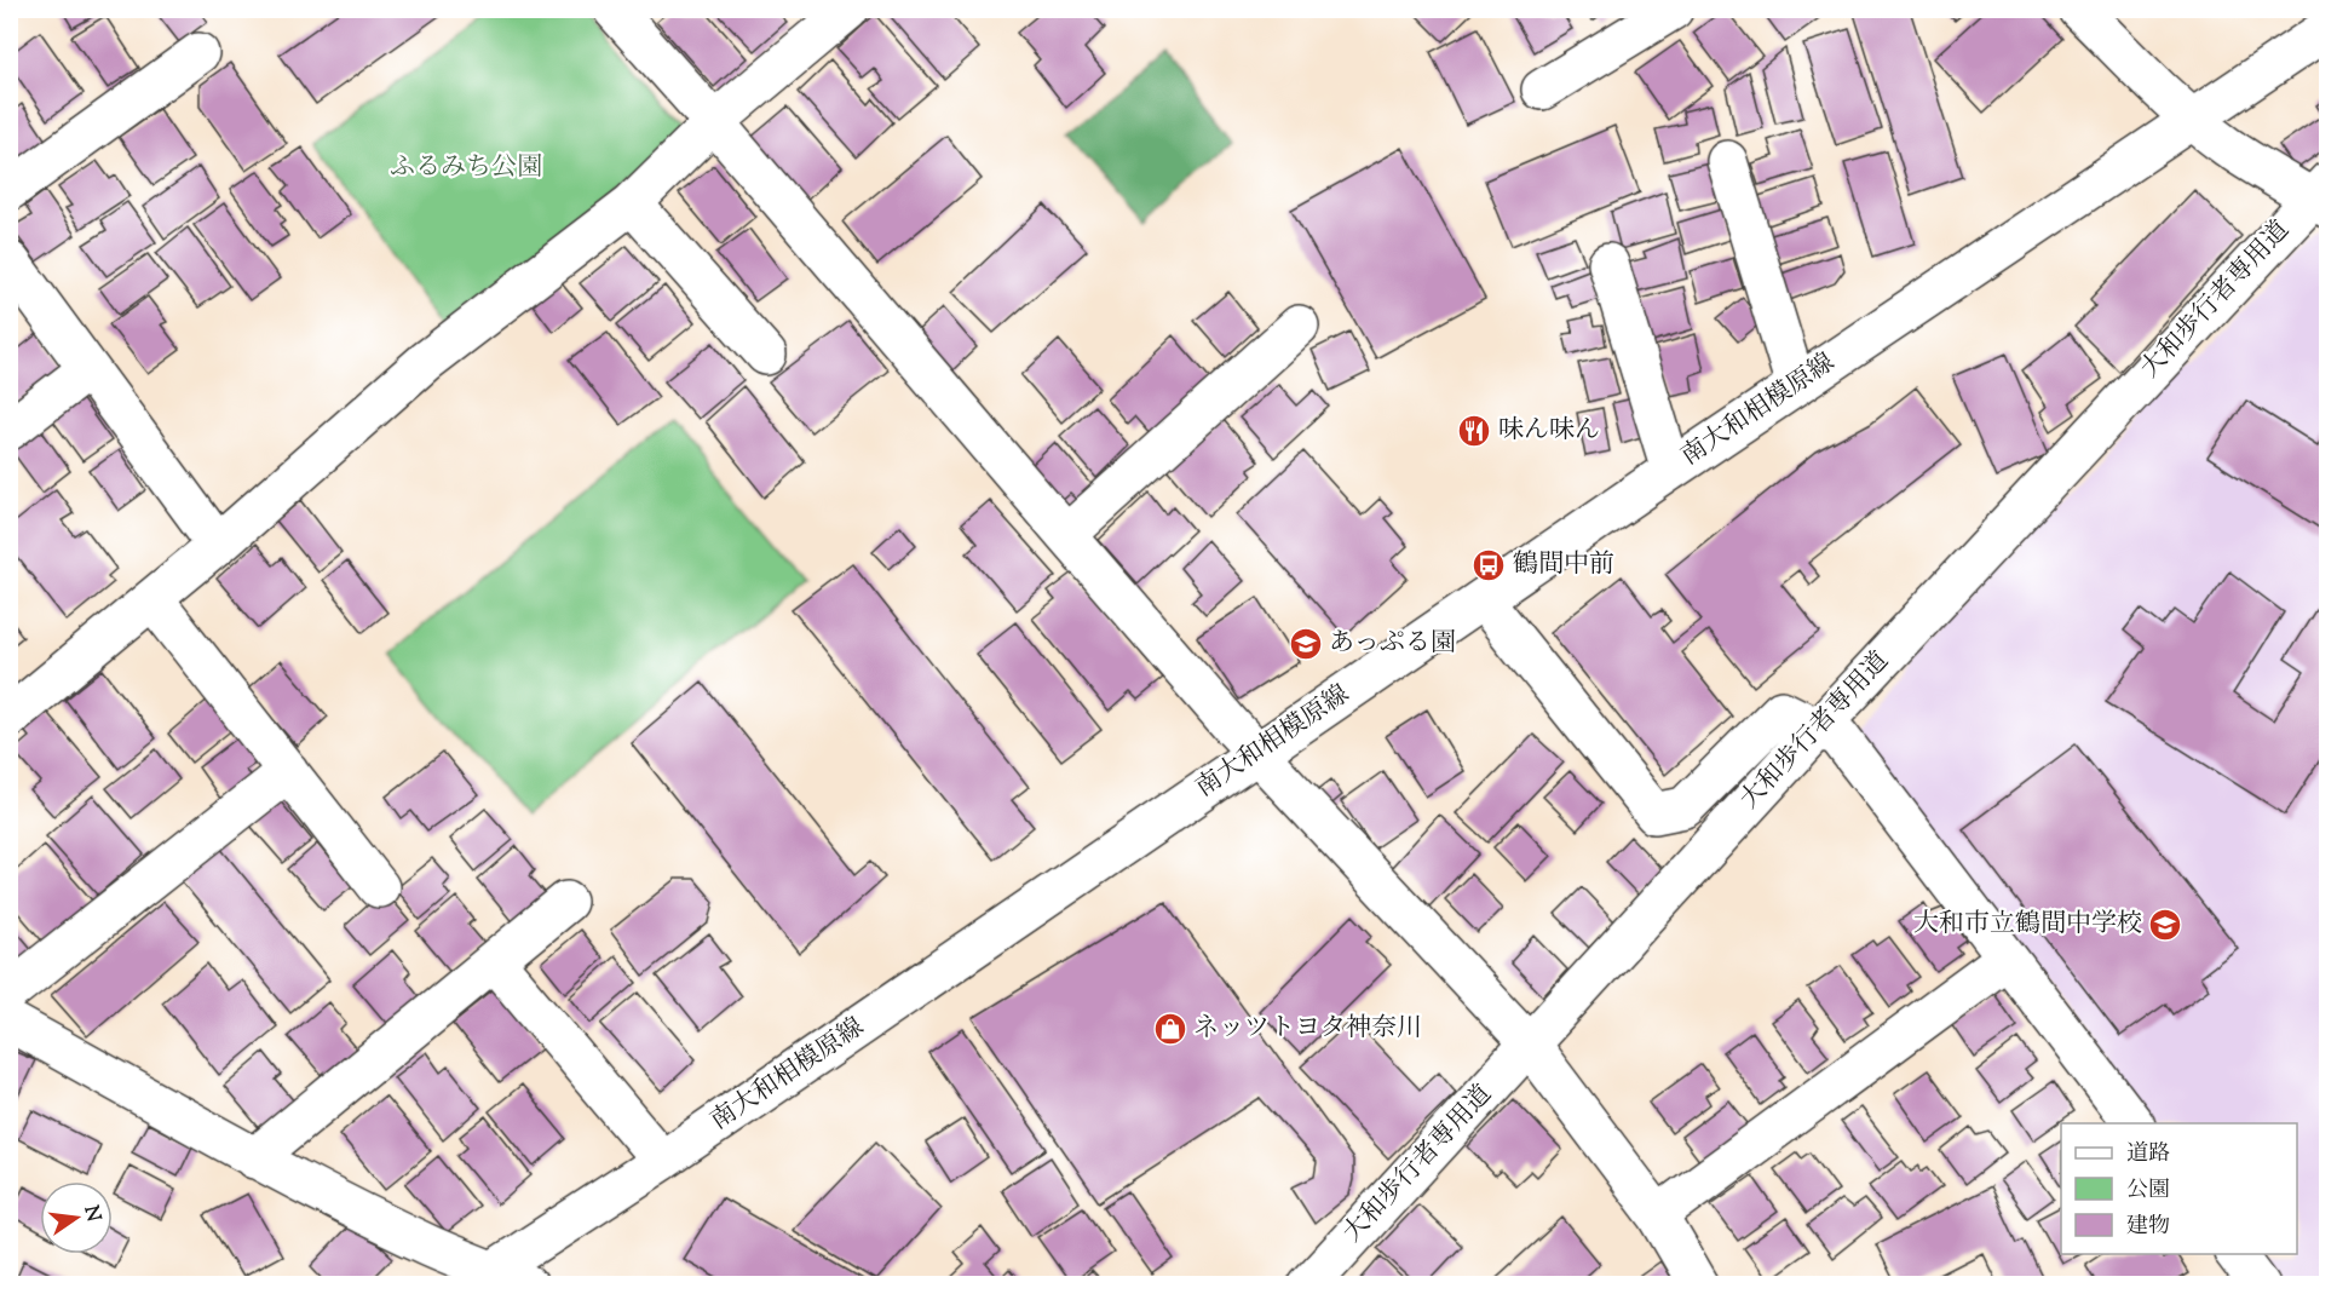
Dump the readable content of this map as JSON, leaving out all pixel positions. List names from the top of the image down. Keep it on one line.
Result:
{"streets":{"street":["大和歩行者専用道","南大和相模原線"]},"parks":["ふるみち公園"],"places":{"restaurant":["味ん味ん"],"bus stop":["鶴間中前"],"school or university":["あっぷる園","大和市立鶴間中学校"],"shop":["ネッツトヨタ神奈川"]},"legend":["道路","公園","建物"],"north":"right"}
